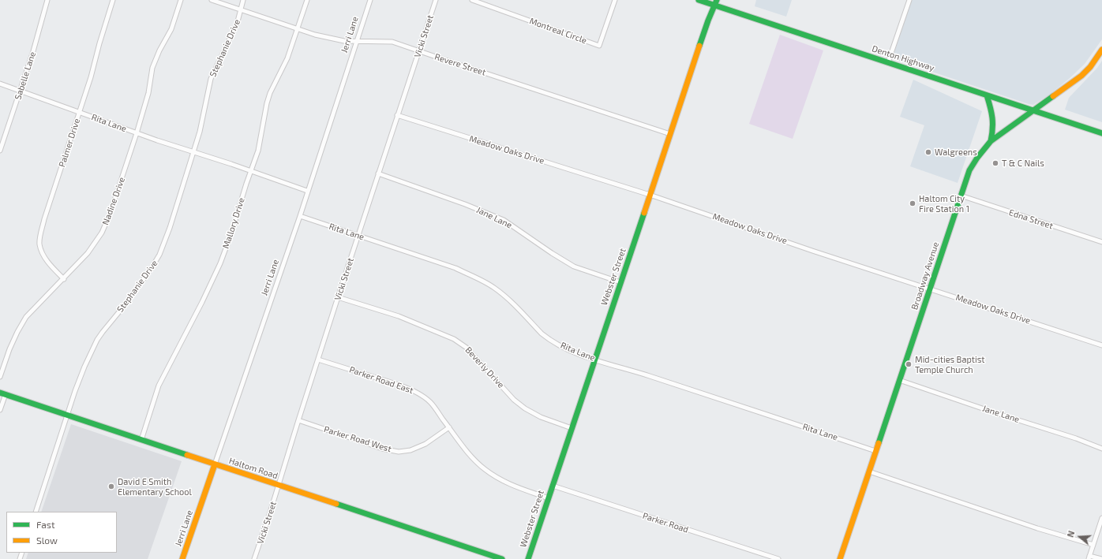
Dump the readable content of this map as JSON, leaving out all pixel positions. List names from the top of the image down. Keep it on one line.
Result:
{"streets":{"main road":["Jerri Lane","Denton Highway","Broadway Avenue","Webster Street","Haltom Road"],"street":["Montreal Circle","Vicki Street","Stephanie Drive","Revere Street","Sabelle Lane","Rita Lane","Palmer Drive","Meadow Oaks Drive","Nadine Drive","Jane Lane","Edna Street","Mallory Drive","Beverly Drive","Parker Road East","Parker Road West","Parker Road"]},"crossings":[["Jerri Lane","Revere Street"],["Jerri Lane","Rita Lane"],["Jerri Lane","Haltom Road"],["Vicki Street","Revere Street"],["Vicki Street","Rita Lane"],["Vicki Street","Meadow Oaks Drive"],["Vicki Street","Jane Lane"],["Vicki Street","Beverly Drive"],["Vicki Street","Parker Road East"],["Vicki Street","Parker Road West"],["Vicki Street","Haltom Road"],["Stephanie Drive","Revere Street"],["Stephanie Drive","Rita Lane"],["Stephanie Drive","Haltom Road"],["Denton Highway","Broadway Avenue"],["Denton Highway","Webster Street"],["Revere Street","Mallory Drive"],["Revere Street","Webster Street"],["Sabelle Lane","Rita Lane"],["Rita Lane","Palmer Drive"],["Rita Lane","Nadine Drive"],["Rita Lane","Mallory Drive"],["Rita Lane","Broadway Avenue"],["Rita Lane","Webster Street"],["Palmer Drive","Nadine Drive"],["Meadow Oaks Drive","Broadway Avenue"],["Meadow Oaks Drive","Webster Street"],["Jane Lane","Broadway Avenue"],["Jane Lane","Webster Street"],["Edna Street","Broadway Avenue"],["Mallory Drive","Haltom Road"],["Webster Street","Beverly Drive"],["Webster Street","Parker Road"],["Parker Road East","Parker Road West"]],"places":["Walgreens","T & C Nails","Haltom City Fire Station 1","Mid-cities Baptist Temple Church","David E Smith Elementary School"],"legend":["Fast","Slow"],"north":"left"}
